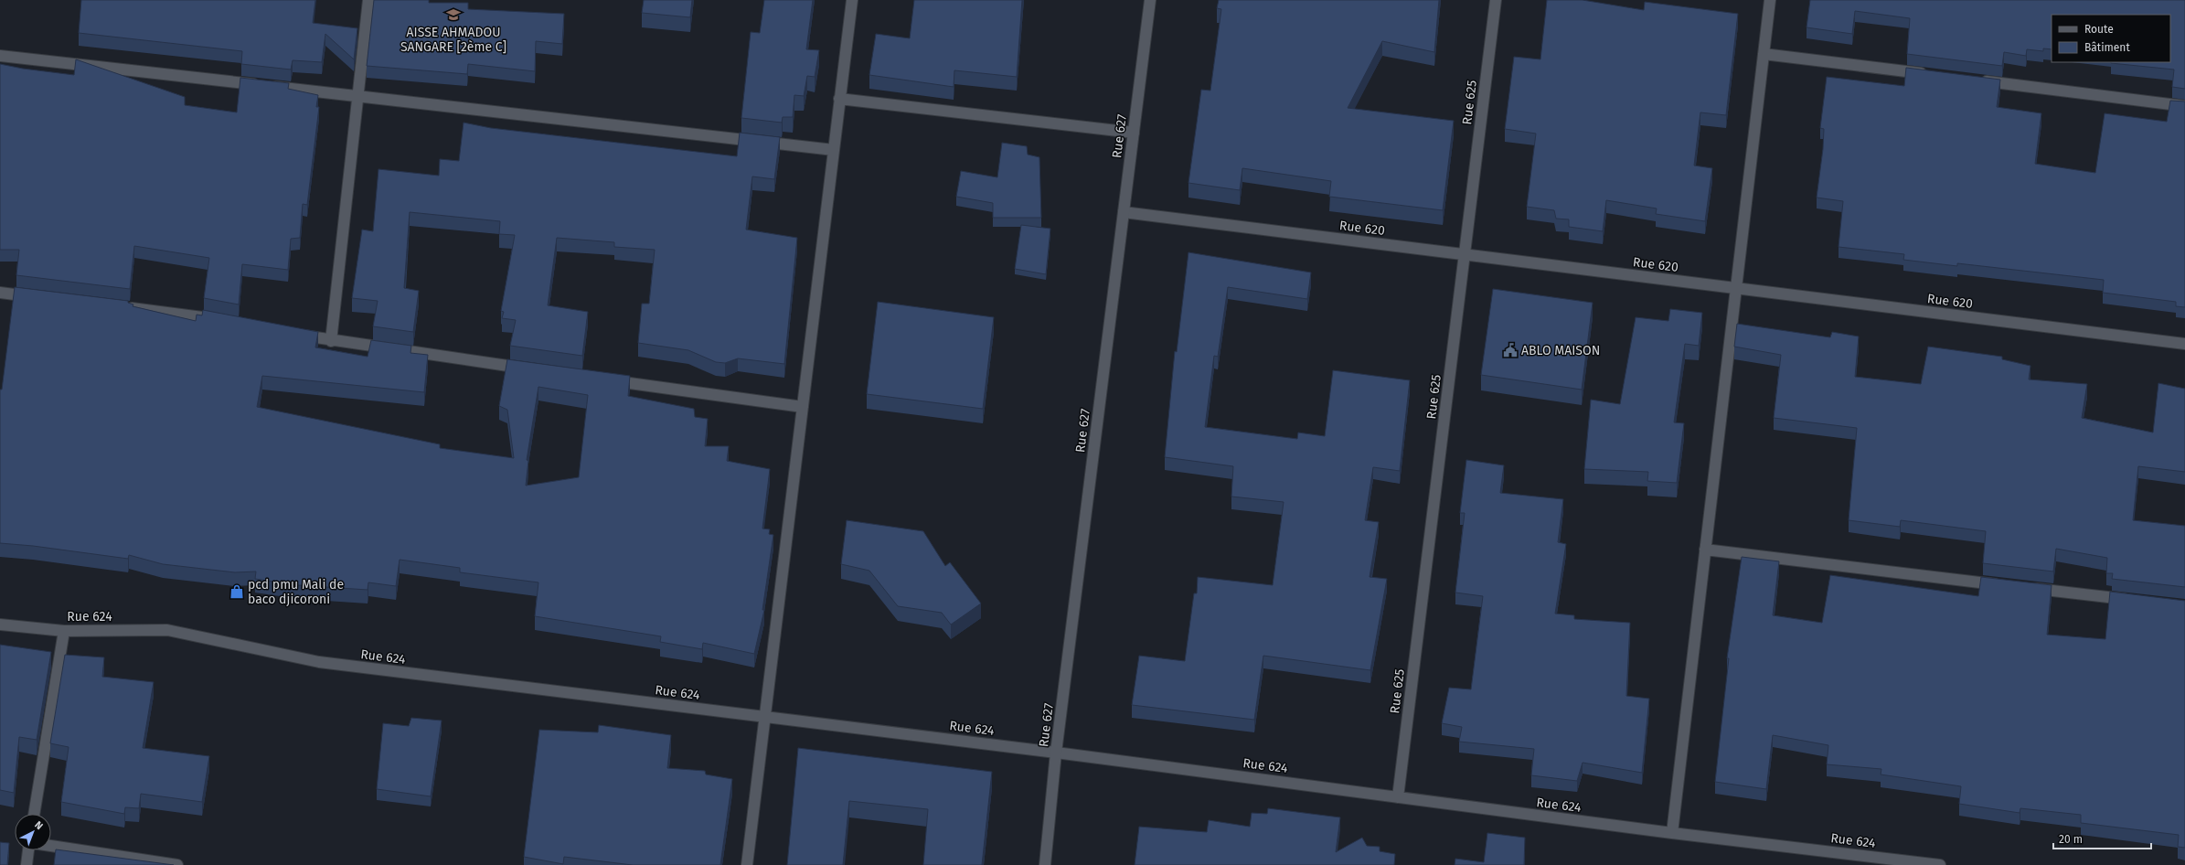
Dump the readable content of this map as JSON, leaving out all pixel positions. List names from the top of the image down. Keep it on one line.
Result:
{"streets":{"street":["Rue 625","Rue 627","Rue 620","Rue 624"]},"crossings":[["Rue 625","Rue 620"],["Rue 625","Rue 624"],["Rue 627","Rue 620"],["Rue 627","Rue 624"]],"places":{"school or university":["AISSE AHMADOU SANGARE [2ème C]"],"public building":["ABLO MAISON"],"shop":["pcd pmu Mali de baco djicoroni"]},"legend":["Route","Bâtiment"],"scale_bar":"20 m","north":"top right"}
